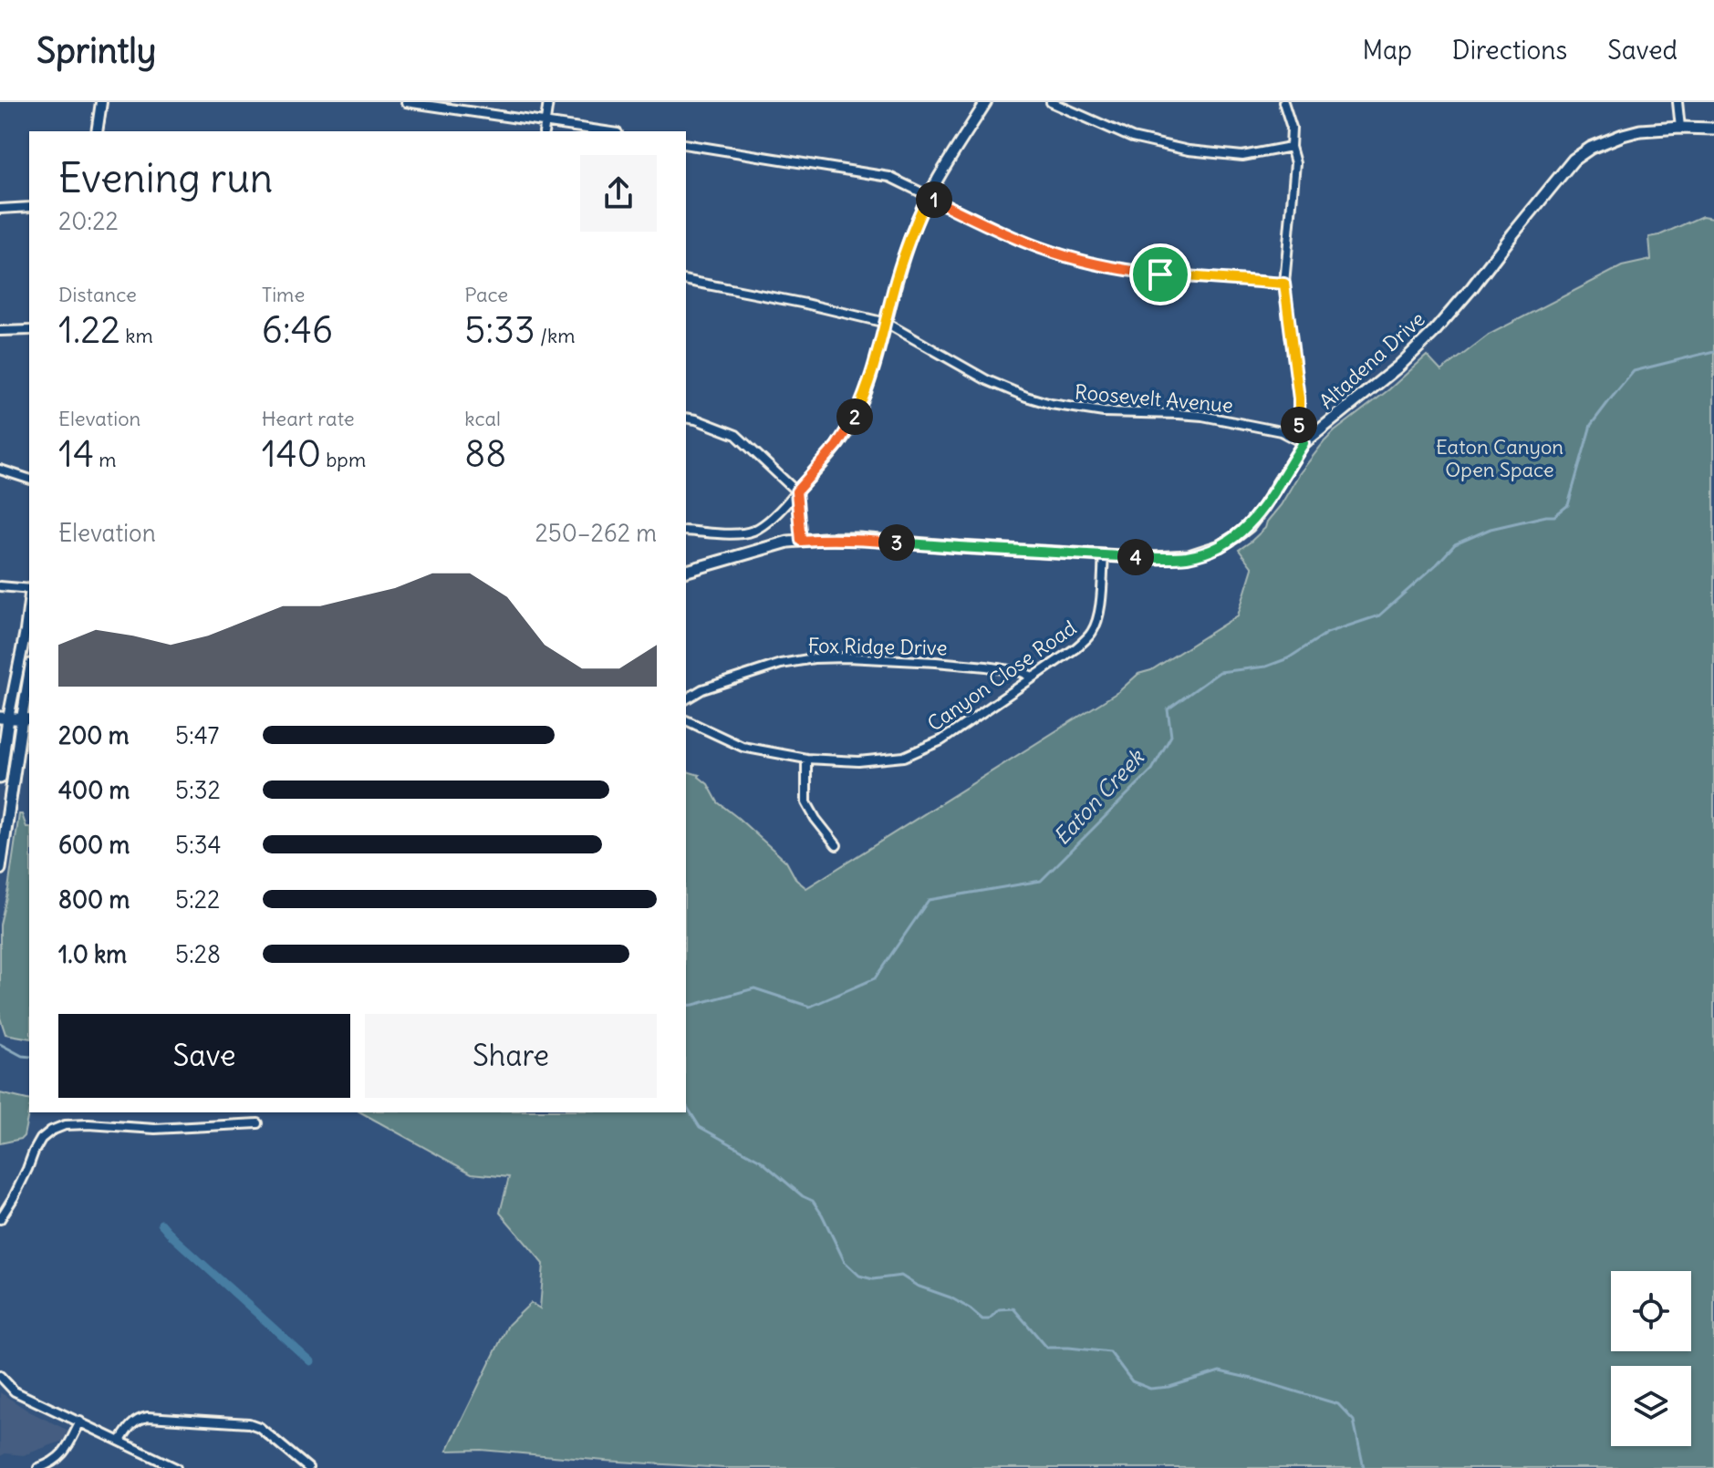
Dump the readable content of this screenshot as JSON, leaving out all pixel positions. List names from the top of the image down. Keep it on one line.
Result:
{"streets":{"main road":["Altadena Drive"],"street":["Roosevelt Avenue","Fox Ridge Drive","Canyon Close Road"]},"crossings":[["Altadena Drive","Roosevelt Avenue"],["Altadena Drive","Canyon Close Road"],["Fox Ridge Drive","Canyon Close Road"]],"water":["Eaton Creek"],"parks":["Eaton Canyon Open Space"],"page":{"header":"Sprintly","nav":["Map","Directions","Saved"],"heading":["Evening run","20:22"],"pins":["1","2","5","3","4"],"stats":[["Distance","1.22 km"],["Time","6:46"],["Pace","5:33 /km"],["Elevation","14 m"],["Heart rate","140 bpm"],["kcal","88"]],"chart":["Elevation","250–262 m"],"list":[{"name":"200 m","note":"5:47"},{"name":"400 m","note":"5:32"},{"name":"600 m","note":"5:34"},{"name":"800 m","note":"5:22"},{"name":"1.0 km","note":"5:28"}],"buttons":["Save","Share"]}}
